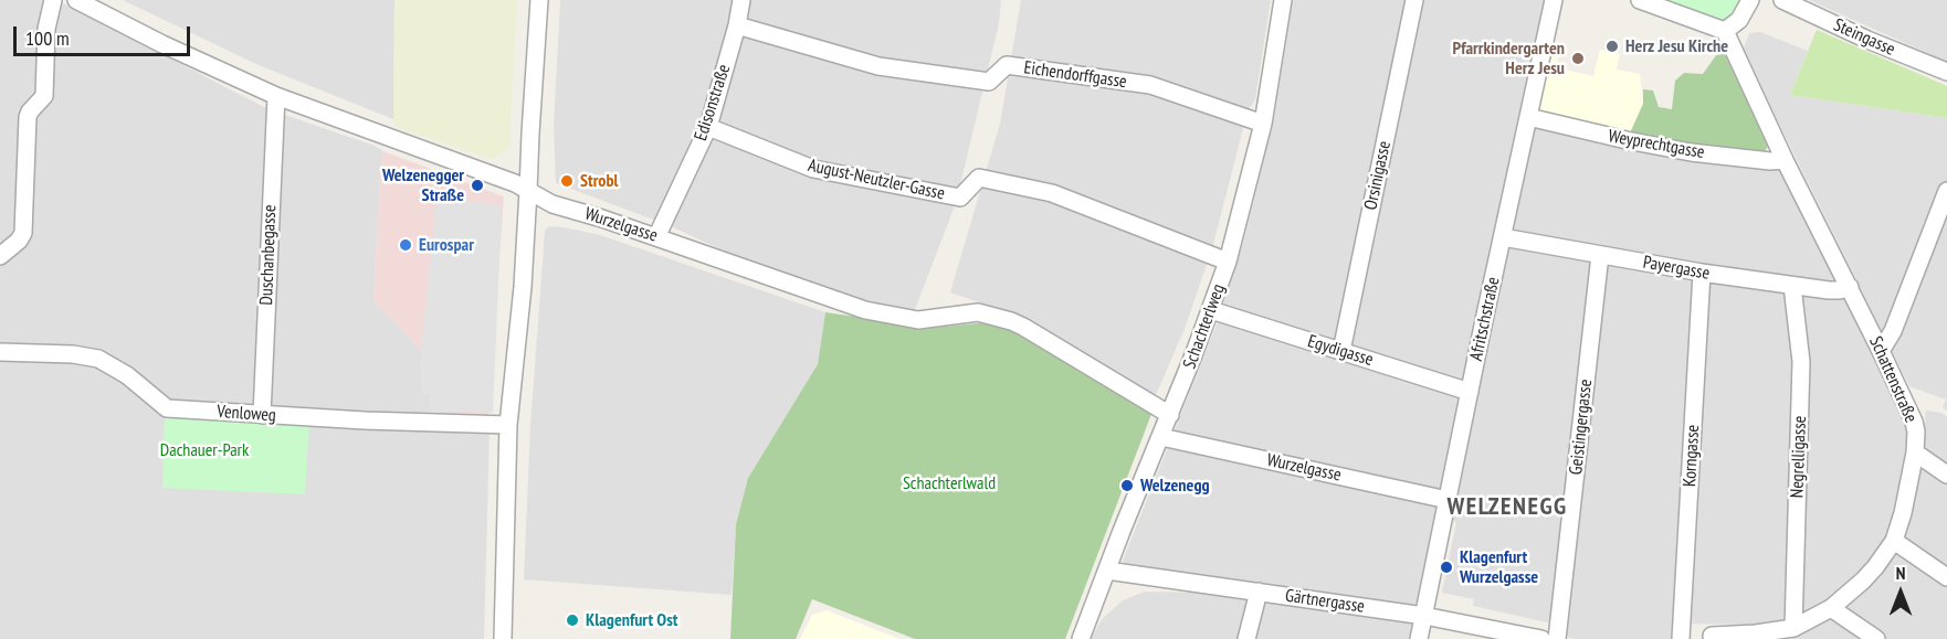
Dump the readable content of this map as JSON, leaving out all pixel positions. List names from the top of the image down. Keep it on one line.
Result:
{"streets":{"street":["Steingasse","Eichendorffgasse","Edisonstraße","Weyprechtgasse","Orsinigasse","August-Neutzler-Gasse","Wurzelgasse","Duschanbegasse","Payergasse","Afritschstraße","Schachterlweg","Egydigasse","Schattenstraße","Venloweg","Geistingergasse","Korngasse","Negrelligasse","Gärtnergasse"]},"crossings":[["Eichendorffgasse","Edisonstraße"],["Eichendorffgasse","Schachterlweg"],["Edisonstraße","August-Neutzler-Gasse"],["Edisonstraße","Wurzelgasse"],["Weyprechtgasse","Afritschstraße"],["Weyprechtgasse","Schattenstraße"],["Orsinigasse","Egydigasse"],["August-Neutzler-Gasse","Schachterlweg"],["Wurzelgasse","Duschanbegasse"],["Wurzelgasse","Afritschstraße"],["Wurzelgasse","Schachterlweg"],["Duschanbegasse","Venloweg"],["Payergasse","Afritschstraße"],["Payergasse","Schattenstraße"],["Payergasse","Geistingergasse"],["Payergasse","Korngasse"],["Payergasse","Negrelligasse"],["Afritschstraße","Egydigasse"],["Afritschstraße","Gärtnergasse"],["Schachterlweg","Egydigasse"],["Schachterlweg","Gärtnergasse"],["Schattenstraße","Korngasse"],["Schattenstraße","Negrelligasse"]],"districts":["WELZENEGG"],"parks":["Dachauer-Park","Schachterlwald"],"places":["Herz Jesu Kirche","Pfarrkindergarten Herz Jesu","Strobl","Welzenegger Straße","Eurospar","Welzenegg","Klagenfurt Wurzelgasse","Klagenfurt Ost"],"scale_bar":"100 m","north":"top"}
